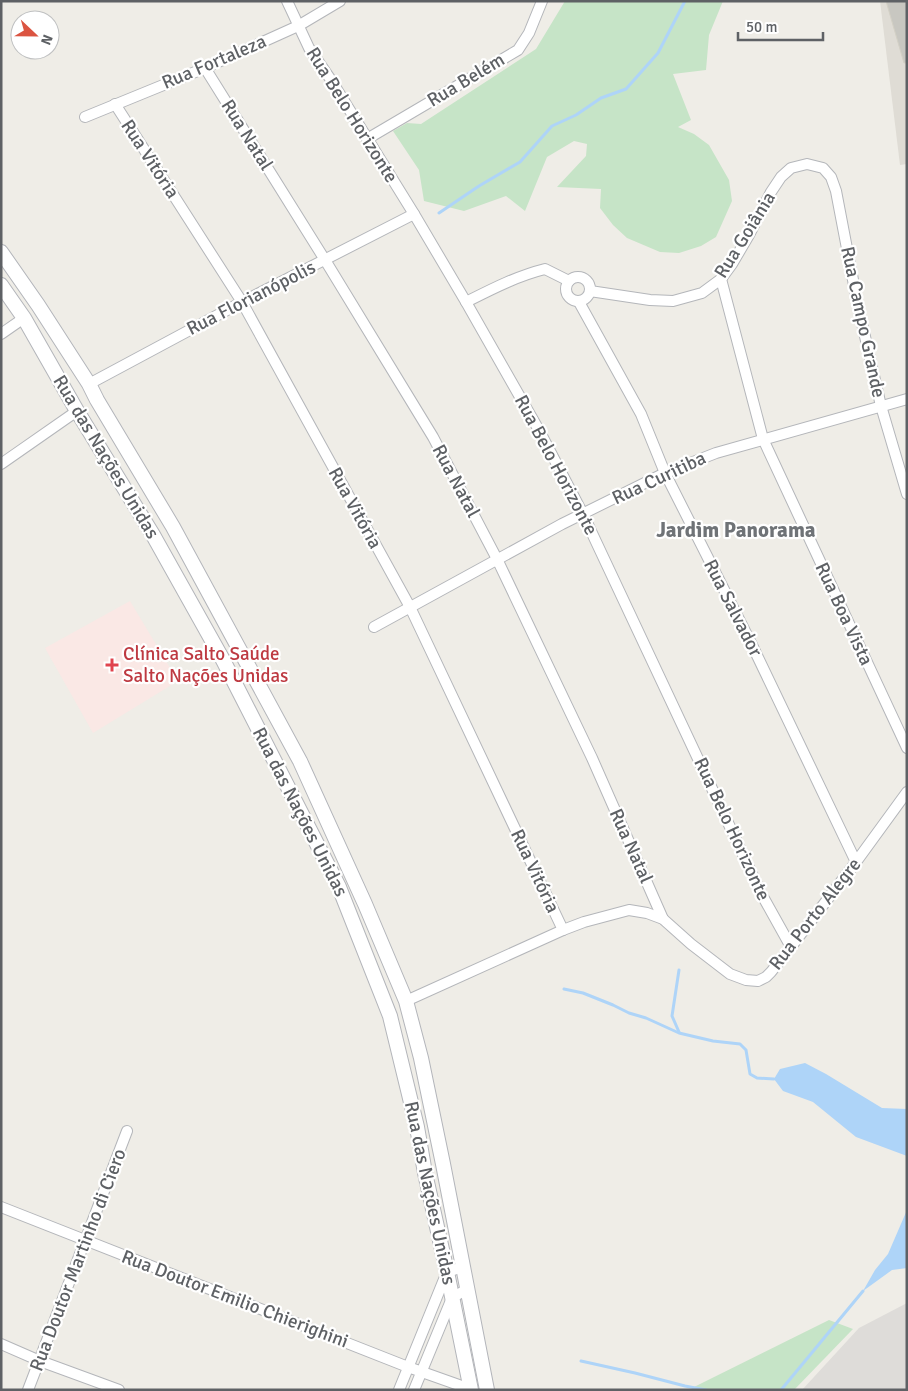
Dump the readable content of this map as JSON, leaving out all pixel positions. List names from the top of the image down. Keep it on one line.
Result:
{"streets":{"main road":["Rua das Nações Unidas"],"street":["Rua Fortaleza","Rua Belém","Rua Belo Horizonte","Rua Natal","Rua Vitória","Rua Goiânia","Rua Florianópolis","Rua Campo Grande","Rua Curitiba","Rua Salvador","Rua Boa Vista","Rua Porto Alegre","Rua Doutor Martinho di Ciero","Rua Doutor Emilio Chierighini"]},"crossings":[["Rua Fortaleza","Rua Belo Horizonte"],["Rua Fortaleza","Rua Natal"],["Rua Fortaleza","Rua Vitória"],["Rua Belém","Rua Belo Horizonte"],["Rua Belo Horizonte","Rua Florianópolis"],["Rua Belo Horizonte","Rua Curitiba"],["Rua Belo Horizonte","Rua Porto Alegre"],["Rua Natal","Rua Florianópolis"],["Rua Natal","Rua Curitiba"],["Rua Natal","Rua Porto Alegre"],["Rua Vitória","Rua Florianópolis"],["Rua Vitória","Rua Curitiba"],["Rua Vitória","Rua Porto Alegre"],["Rua Goiânia","Rua Campo Grande"],["Rua Goiânia","Rua Salvador"],["Rua Goiânia","Rua Boa Vista"],["Rua Florianópolis","Rua das Nações Unidas"],["Rua Campo Grande","Rua Curitiba"],["Rua das Nações Unidas","Rua Porto Alegre"],["Rua das Nações Unidas","Rua Doutor Emilio Chierighini"],["Rua Curitiba","Rua Salvador"],["Rua Curitiba","Rua Boa Vista"],["Rua Salvador","Rua Porto Alegre"],["Rua Doutor Martinho di Ciero","Rua Doutor Emilio Chierighini"]],"districts":["Jardim Panorama"],"places":{"health":["Clínica Salto Saúde Salto Nações Unidas"]},"scale_bar":"50 m","north":"right"}
